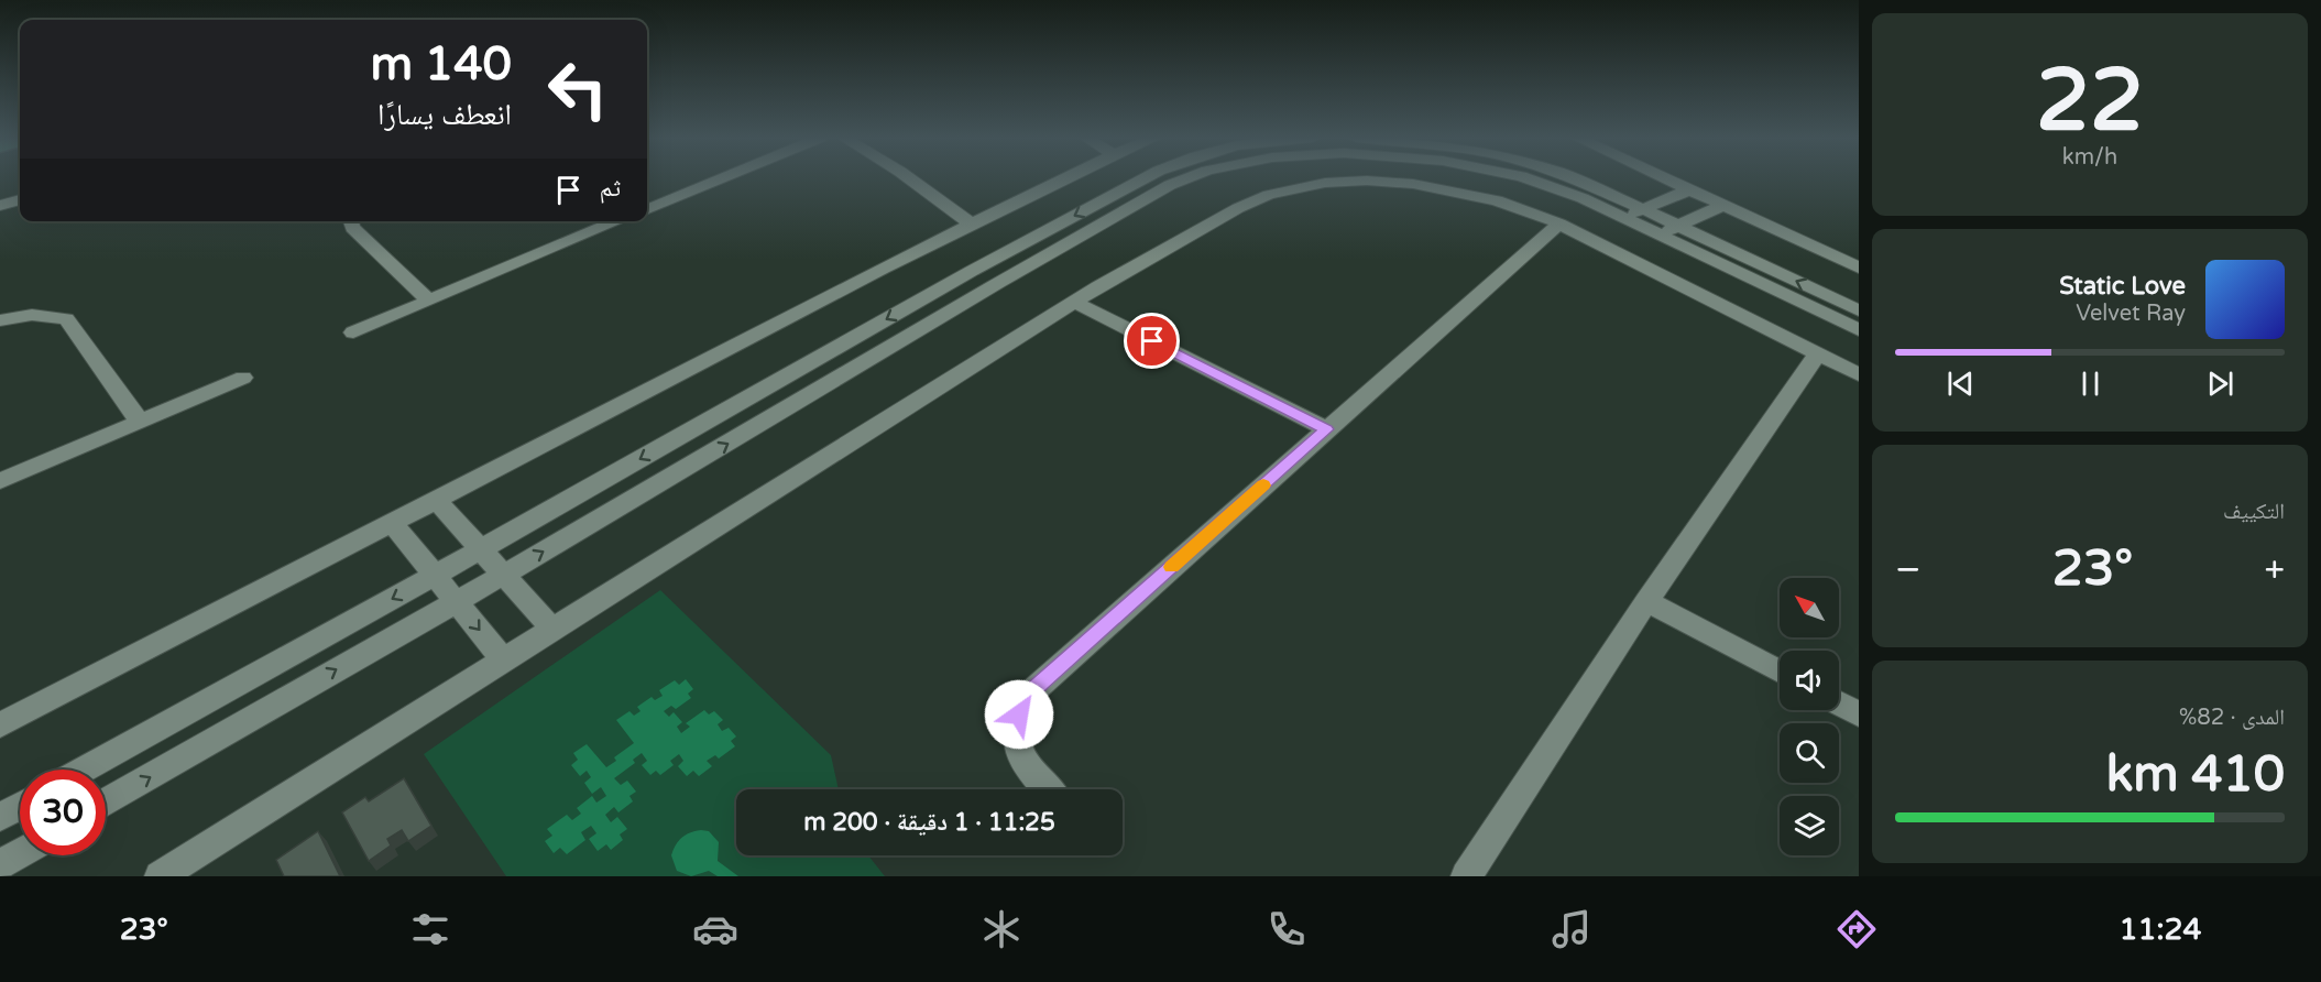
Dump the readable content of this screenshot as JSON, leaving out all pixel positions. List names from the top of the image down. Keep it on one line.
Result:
{"north":"top left","page":{"tile":[["22","km/h"],"التكييف",["المدى · 82%","410 km"]],"turn":["140 m","انعطف يسارًا"],"then":"ثم","song":["Static Love","Velvet Ray"],"heat":["−","23°","+"],"limit":"30","trip":"11:25 · 1 دقيقة · 200 m","tabs":["11:24","23°"]}}
